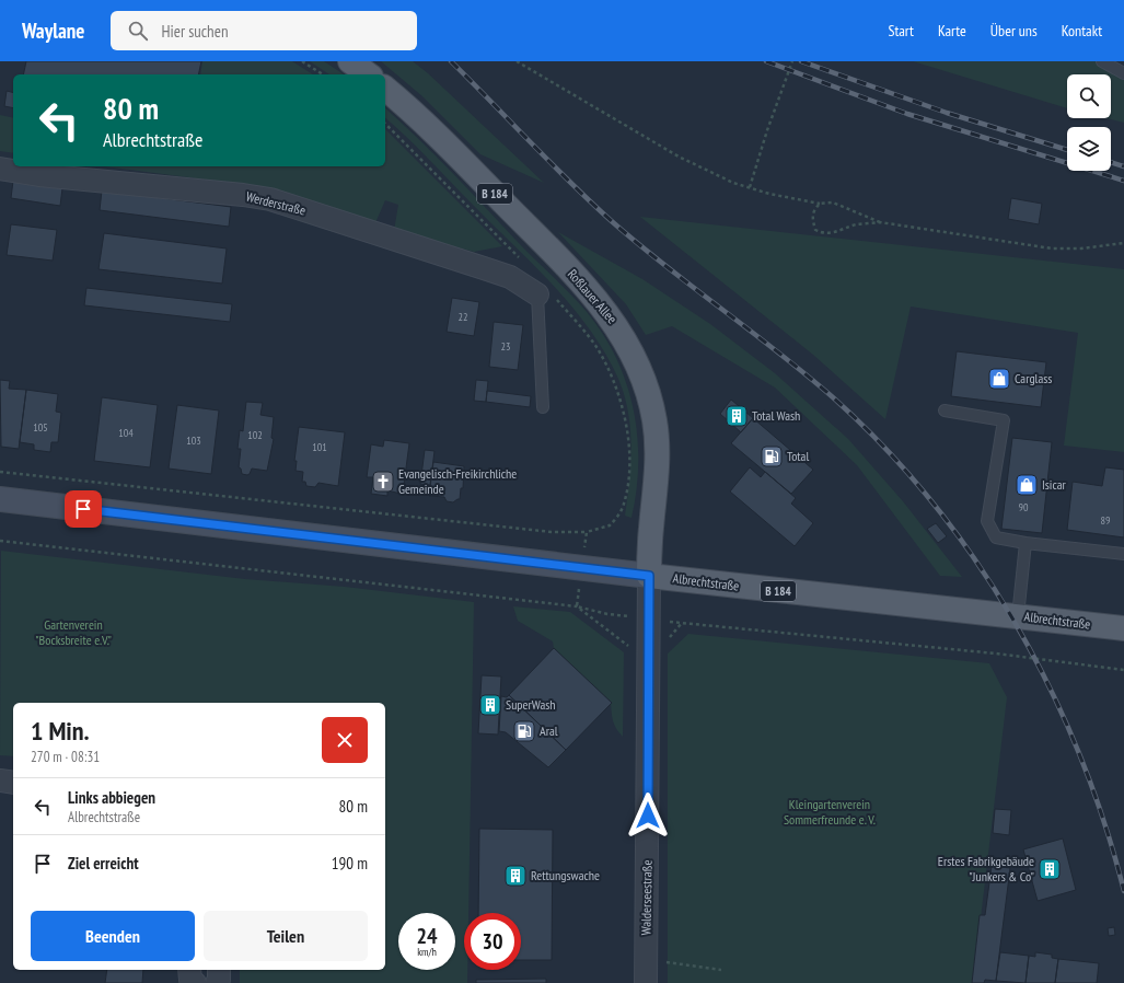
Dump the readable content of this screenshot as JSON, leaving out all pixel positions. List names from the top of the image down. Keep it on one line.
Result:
{"streets":{"main road":["B 184","Roßlauer Allee","Albrechtstraße"],"street":["Werderstraße","Walderseestraße"]},"crossings":[["Roßlauer Allee","Albrechtstraße"],["Roßlauer Allee","Walderseestraße"],["Albrechtstraße","Walderseestraße"]],"parks":["Gartenverein \"Bocksbreite e.V.\"","Kleingartenverein Sommerfreunde e. V."],"places":{"shop":["Carglass","Isicar"],"building":["Total Wash","SuperWash","Erstes Fabrikgebäude \"Junkers & Co\"","Rettungswache"],"fuel station":["Total","Aral"],"church":["Evangelisch-Freikirchliche Gemeinde"]},"house_numbers":["22","23","105","104","102","103","101","90","89"],"page":{"header":"Waylane","search":"Hier suchen","nav":["Start","Karte","Über uns","Kontakt"],"turn":["80 m","Albrechtstraße"],"heading":["1 Min.","270 m · 08:31"],"list":[{"name":"Links abbiegen","note":"Albrechtstraße","value":"80 m"},{"name":"Ziel erreicht","value":"190 m"}],"buttons":["Beenden","Teilen"],"speed":"24 km/h","limit":"30"}}
